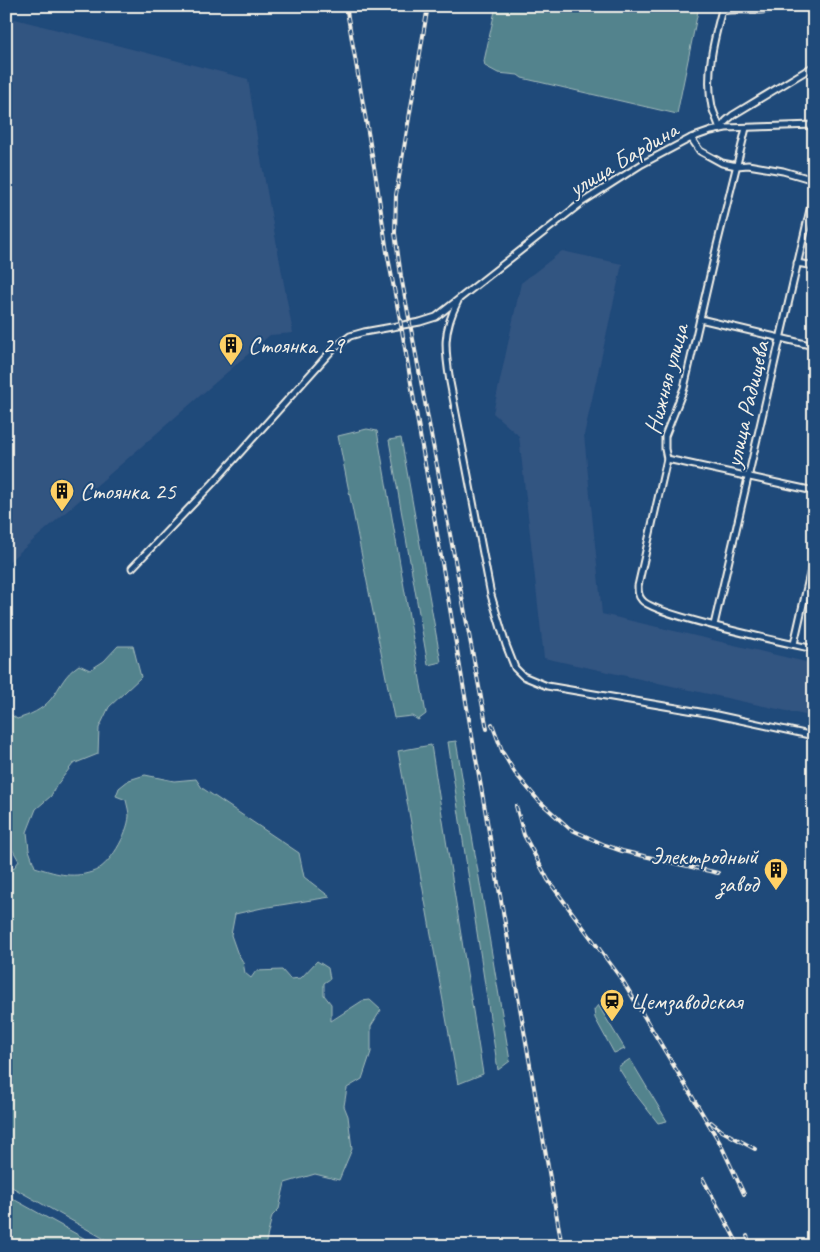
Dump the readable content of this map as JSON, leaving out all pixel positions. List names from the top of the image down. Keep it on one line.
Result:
{"streets":{"street":["улица Бардина","Нижняя улица","улица Радищева"]},"crossings":[["Нижняя улица","улица Радищева"]],"places":{"building":["Стоянка 29","Стоянка 25","Электродный завод"],"station":["Цемзаводская"]}}
